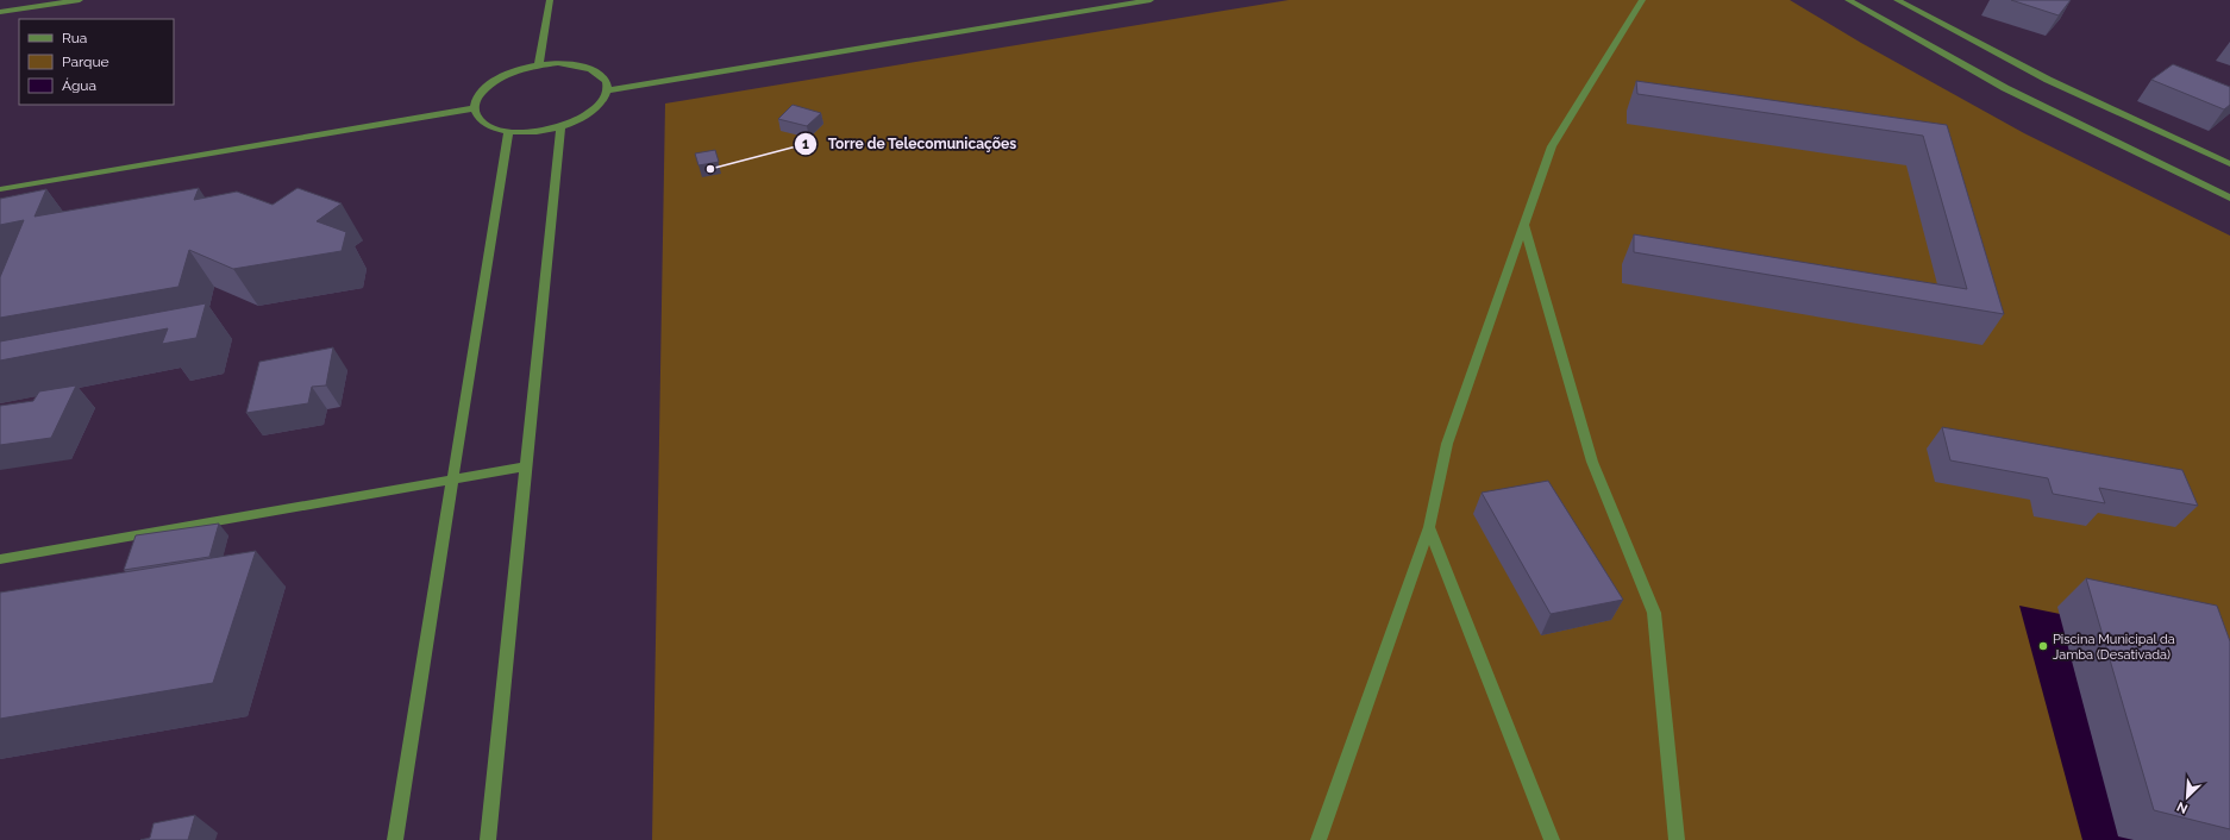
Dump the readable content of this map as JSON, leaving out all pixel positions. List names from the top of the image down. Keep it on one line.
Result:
{"places":["Torre de Telecomunicações","Piscina Municipal da Jamba (Desativada)"],"legend":["Rua","Parque","Água"],"north":"bottom left"}
